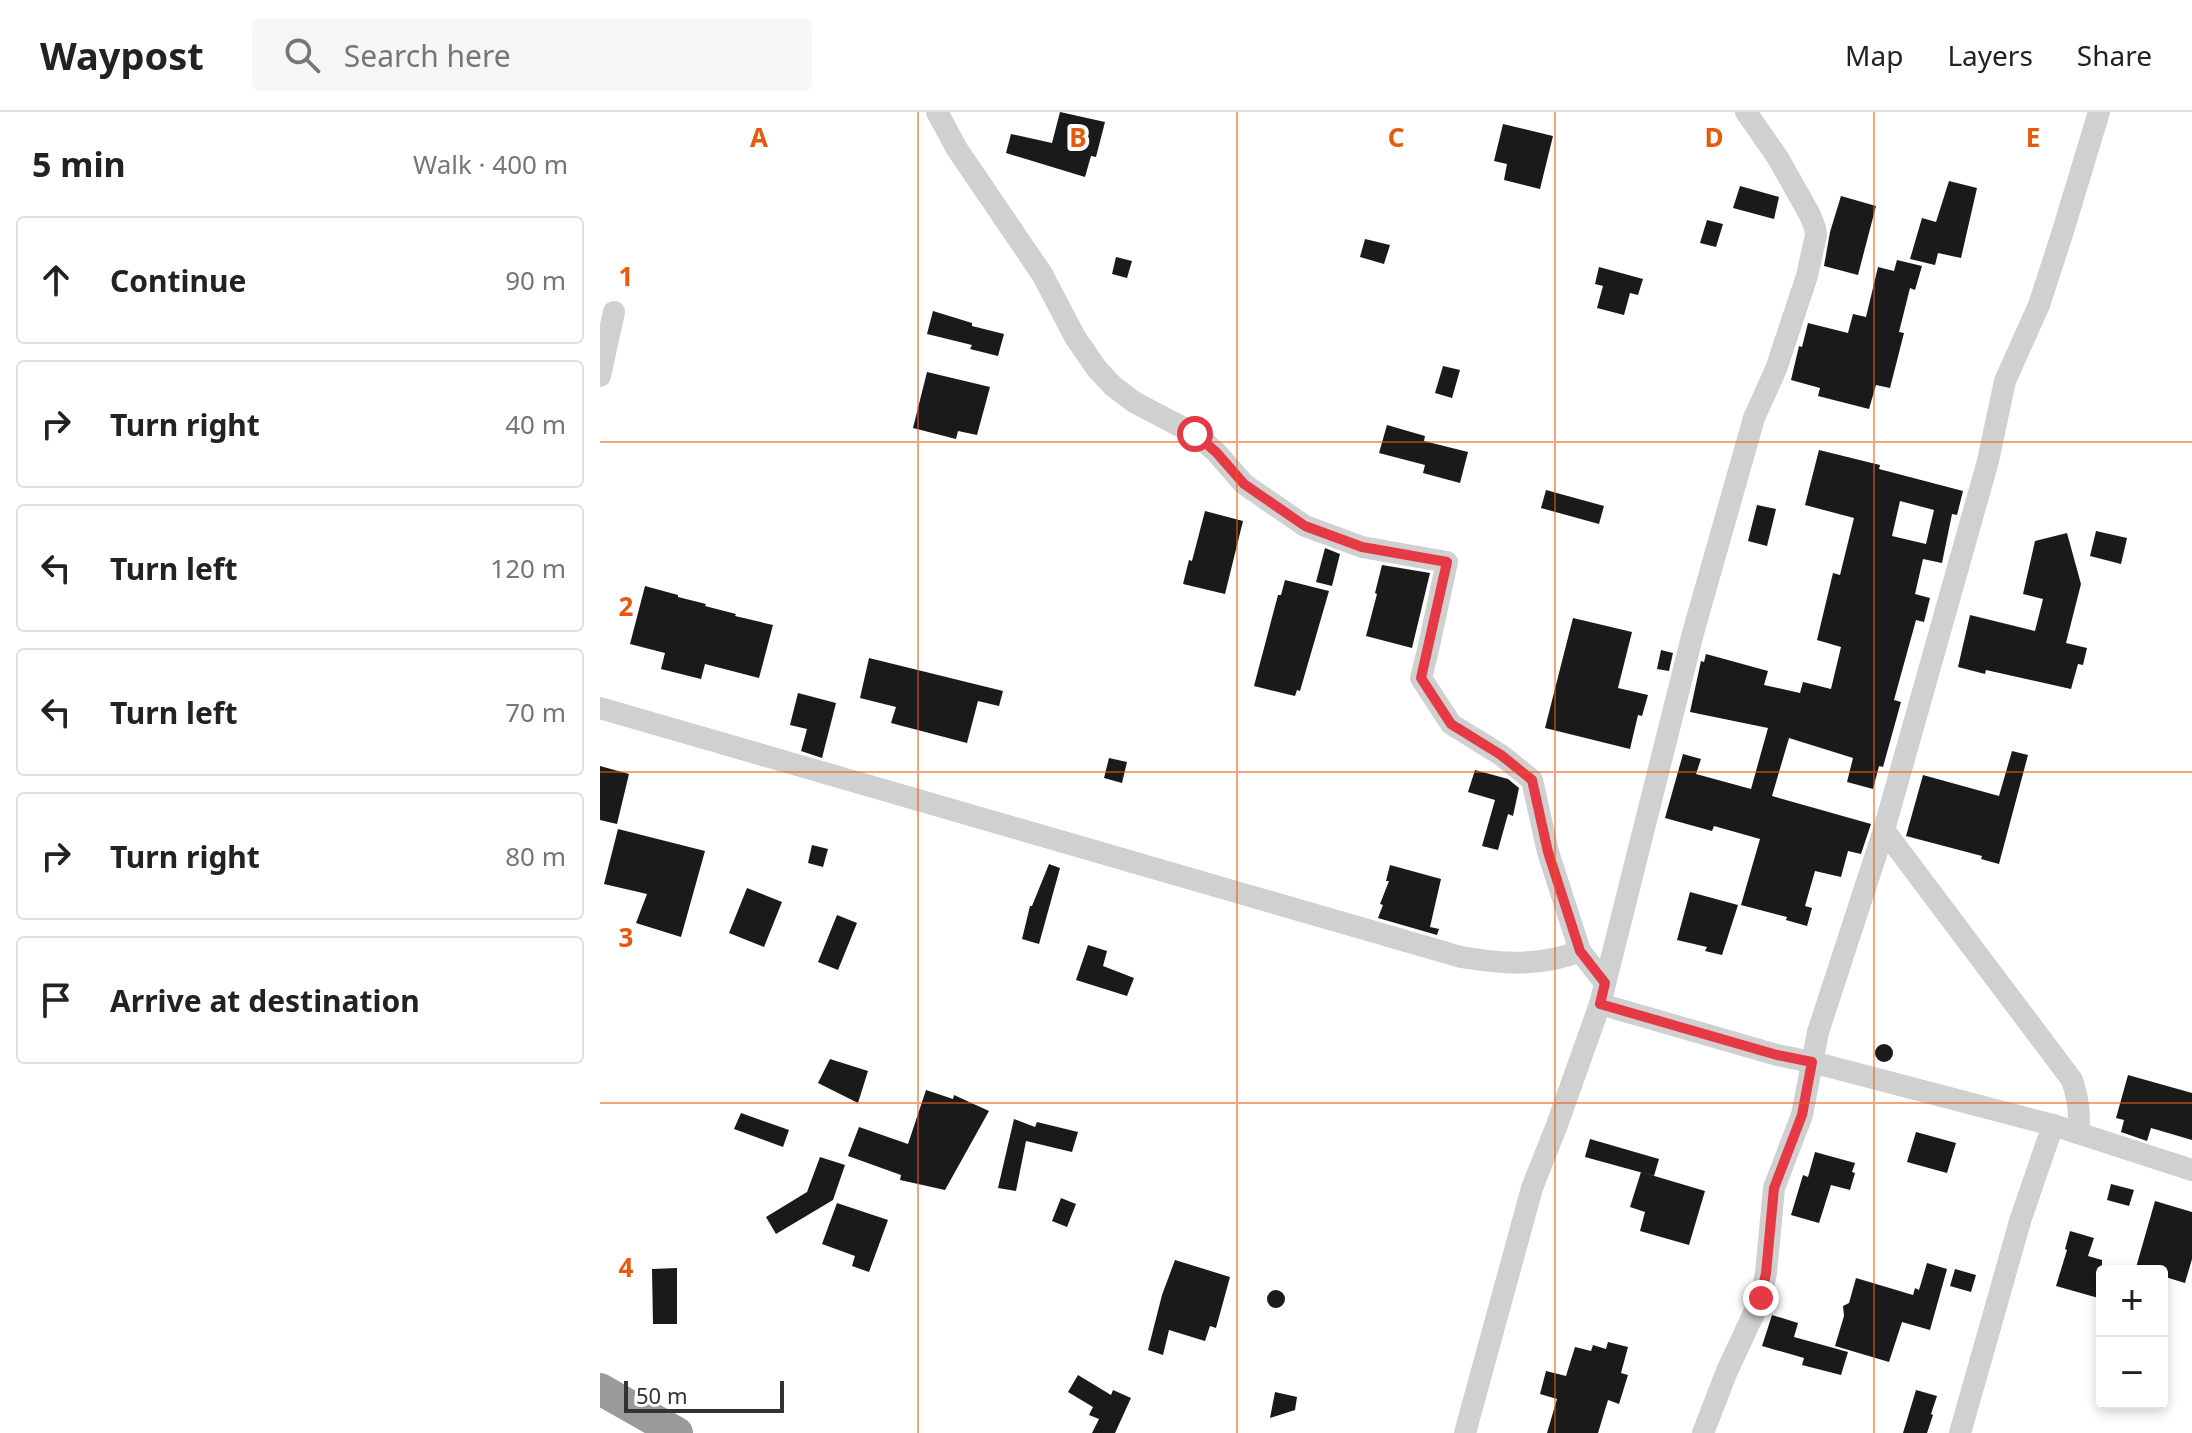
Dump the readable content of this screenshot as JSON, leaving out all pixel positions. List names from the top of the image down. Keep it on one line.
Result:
{"scale_bar":"50 m","page":{"header":"Waypost","search":"Search here","nav":["Map","Layers","Share"],"heading":["5 min","Walk · 400 m"],"list":[["Continue","90 m"],["Turn right","40 m"],["Turn left","120 m"],["Turn left","70 m"],["Turn right","80 m"],"Arrive at destination"],"map_buttons":["+","−"],"scale":"50 m"},"grid":{"columns":["A","B","C","D","E"],"rows":["1","2","3","4"]}}
